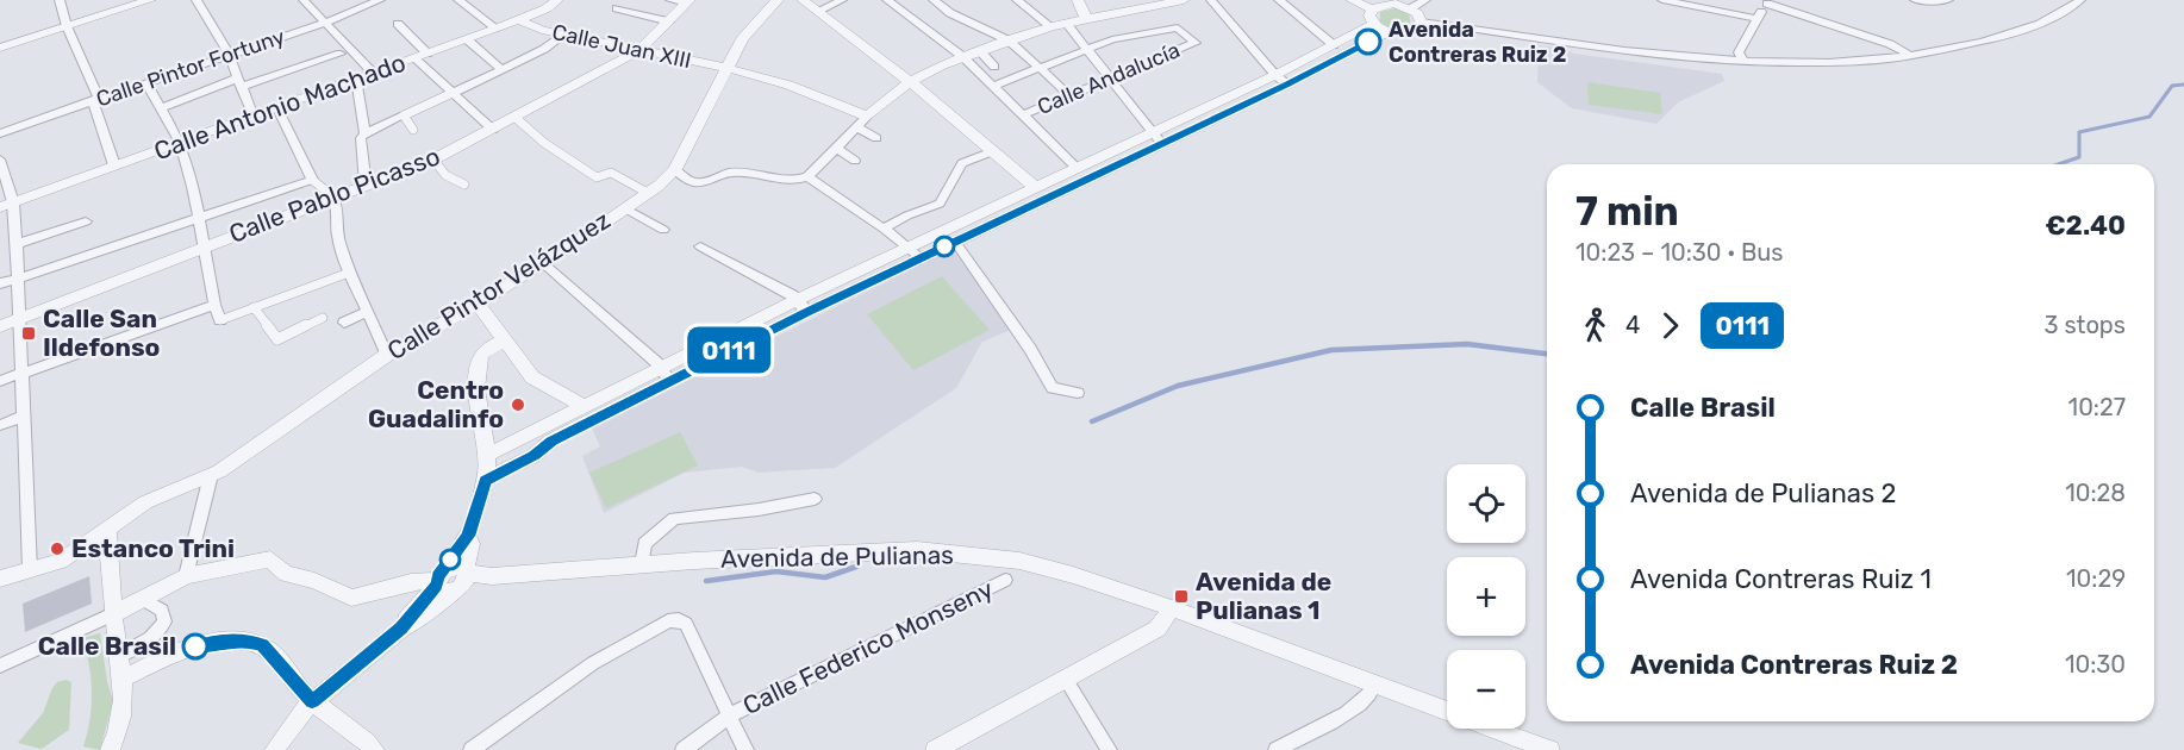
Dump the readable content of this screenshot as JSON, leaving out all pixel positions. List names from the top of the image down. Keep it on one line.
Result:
{"streets":{"street":["Calle Juan XIII","Calle Pintor Fortuny","Calle Andalucía","Calle Antonio Machado","Calle Pablo Picasso","Calle Pintor Velázquez","Avenida de Pulianas","Calle Federico Monseny"]},"crossings":[["Calle Juan XIII","Calle Antonio Machado"],["Calle Juan XIII","Calle Pablo Picasso"],["Calle Juan XIII","Calle Pintor Velázquez"]],"places":{"other":["Avenida Contreras Ruiz 2","Centro Guadalinfo","Estanco Trini","Calle Brasil"],"transit":["Calle San Ildefonso","Avenida de Pulianas 1"]},"lines":["bus line 0111"],"page":{"on_map":"0111","heading":["7 min","10:23 – 10:30 · Bus","€2.40"],"legs":["4","0111","3 stops"],"list":[{"name":"Calle Brasil","value":"10:27"},{"name":"Avenida de Pulianas 2","value":"10:28"},{"name":"Avenida Contreras Ruiz 1","value":"10:29"},{"name":"Avenida Contreras Ruiz 2","value":"10:30"}],"map_buttons":["+","−"]}}
